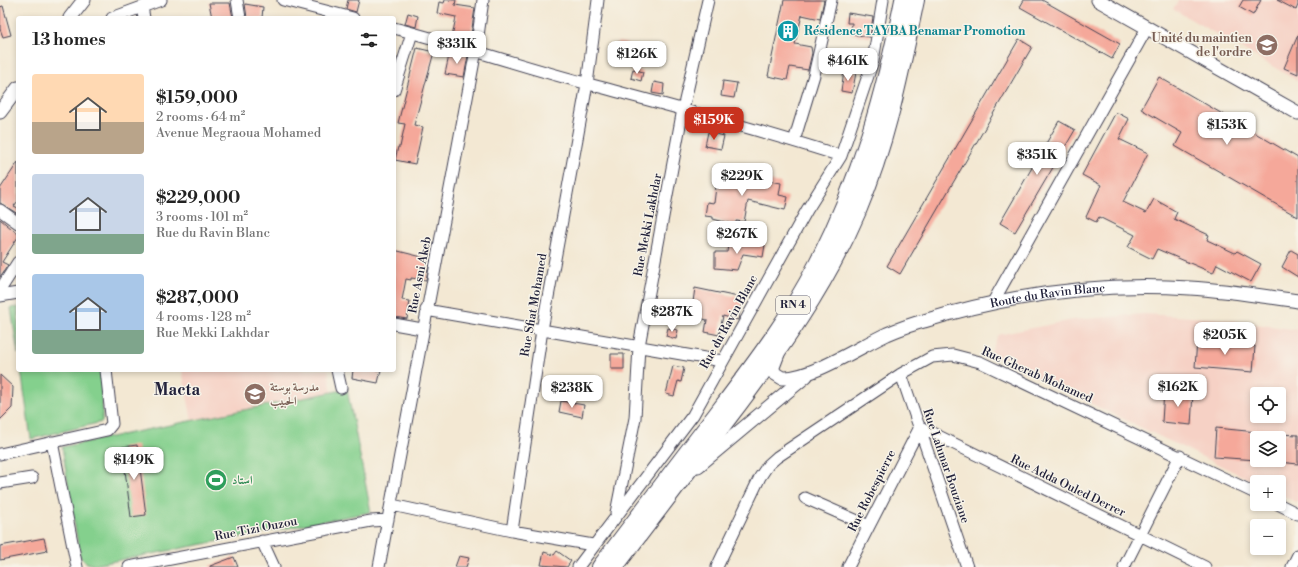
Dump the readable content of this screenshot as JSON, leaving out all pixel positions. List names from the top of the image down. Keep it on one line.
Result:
{"streets":{"highway":["RN 4"],"main road":["Route du Ravin Blanc"],"street":["Rue Mekki Lakhdar","Rue Asni Akeb","Rue Sfiat Mohamed","Rue du Ravin Blanc","Rue Gherab Mohamed","Rue Lahmar Bouziane","Rue Adda Ouled Derrer","Rue Robespierre","Rue Tizi Ouzou"]},"crossings":[["Rue Mekki Lakhdar","Rue du Ravin Blanc"],["Rue Asni Akeb","Rue Tizi Ouzou"],["Rue Gherab Mohamed","Rue Lahmar Bouziane"],["Rue Lahmar Bouziane","Rue Adda Ouled Derrer"],["Rue Lahmar Bouziane","Rue Robespierre"],["Rue Adda Ouled Derrer","Rue Robespierre"]],"districts":["Macta"],"places":{"building":["Résidence TAYBA Benamar Promotion"],"school or university":["Unité du maintien de l'ordre","مدرسة بوستة الحبيب"],"sports":["استاد"]},"page":{"heading":"13 homes","price":["$331K","$126K","$461K","$159K","$153K","$351K","$229K","$267K","$287K","$205K","$162K","$238K","$149K"],"list":[{"name":"$159,000","note":"2 rooms · 64 m² · Avenue Megraoua Mohamed"},{"name":"$229,000","note":"3 rooms · 101 m² · Rue du Ravin Blanc"},{"name":"$287,000","note":"4 rooms · 128 m² · Rue Mekki Lakhdar"}],"map_buttons":["+","−"]}}
